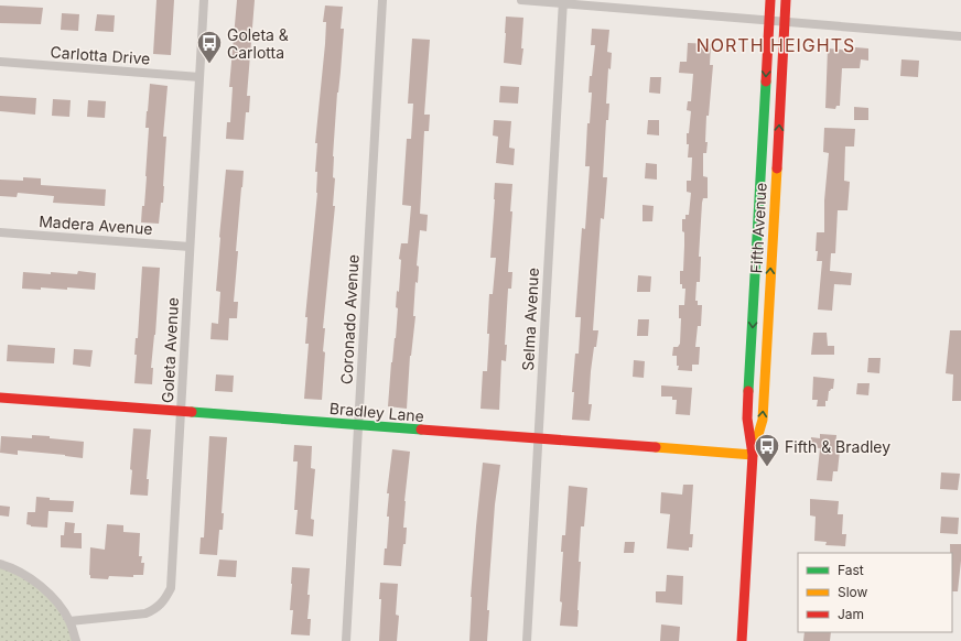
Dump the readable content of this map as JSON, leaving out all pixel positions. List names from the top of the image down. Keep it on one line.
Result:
{"streets":{"street":["Carlotta Drive","Madera Avenue","Fifth Avenue","Coronado Avenue","Selma Avenue","Goleta Avenue","Bradley Lane"]},"crossings":[["Carlotta Drive","Goleta Avenue"],["Madera Avenue","Goleta Avenue"],["Fifth Avenue","Bradley Lane"],["Coronado Avenue","Bradley Lane"],["Selma Avenue","Bradley Lane"],["Goleta Avenue","Bradley Lane"]],"districts":["NORTH HEIGHTS"],"places":{"bus stop":["Goleta & Carlotta","Fifth & Bradley"]},"legend":["Fast","Slow","Jam"]}
